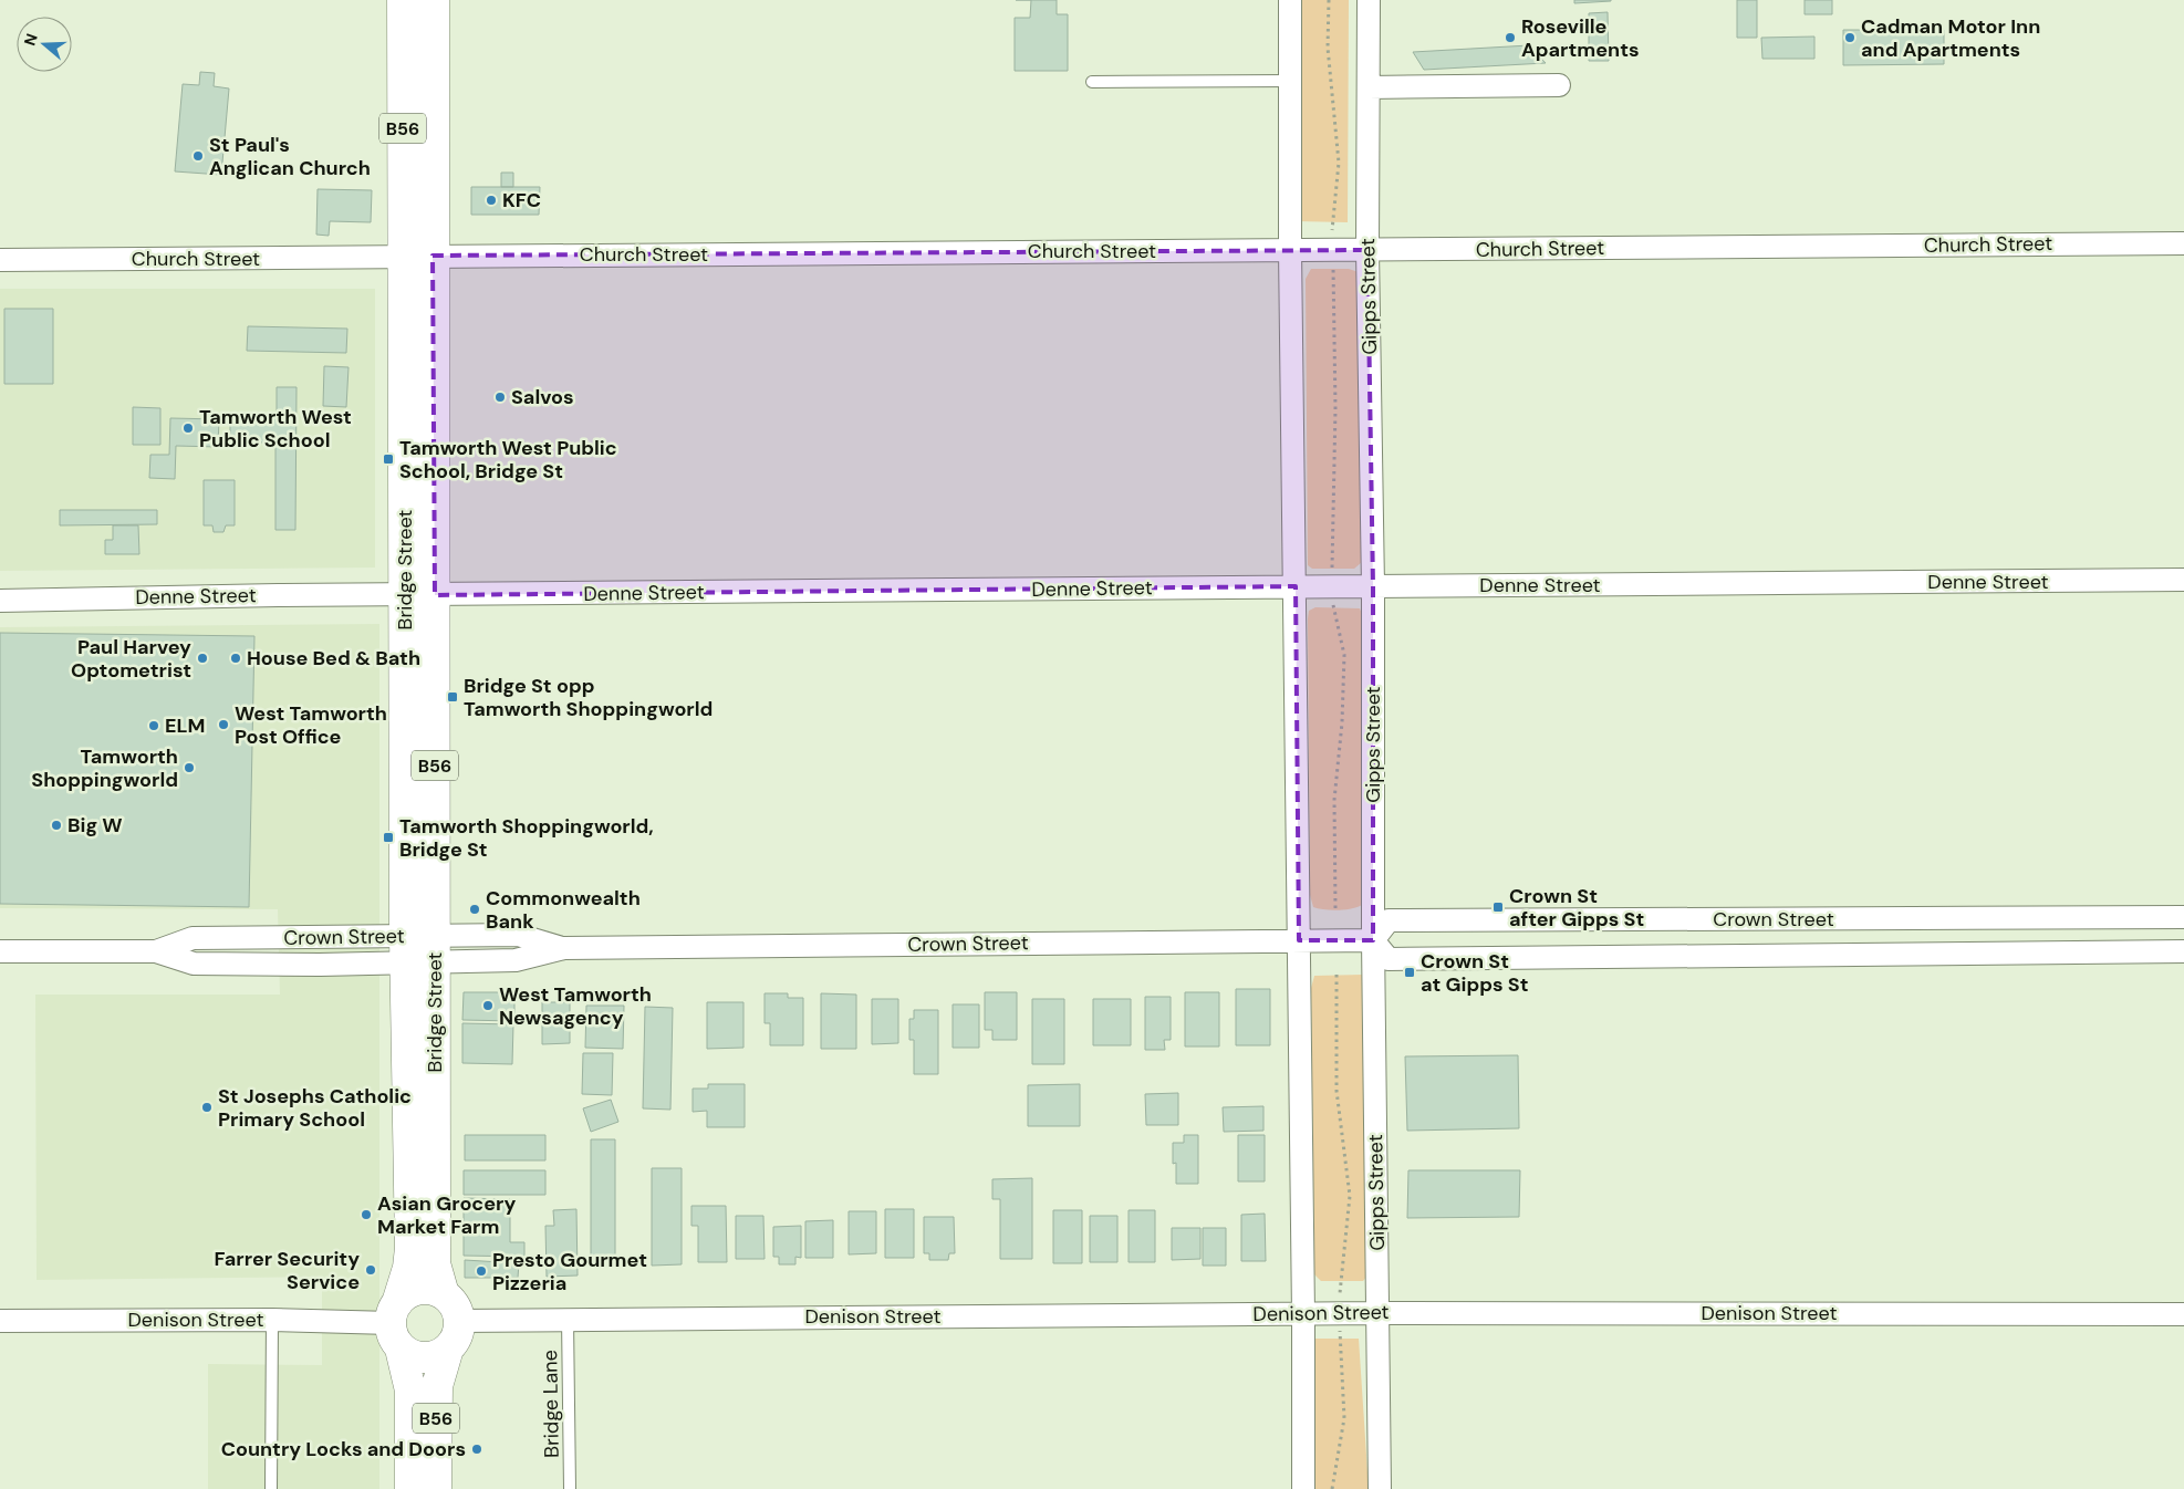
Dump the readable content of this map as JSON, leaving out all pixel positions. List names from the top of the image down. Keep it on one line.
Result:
{"streets":{"main road":["B56","Bridge Street"],"street":["Church Street","Gipps Street","Denne Street","Crown Street","Denison Street"],"lane":["Bridge Lane"]},"crossings":[["B56","Bridge Street"],["B56","Denison Street"],["Church Street","Gipps Street"],["Church Street","Bridge Street"],["Gipps Street","Denne Street"],["Gipps Street","Crown Street"],["Gipps Street","Denison Street"],["Bridge Street","Denne Street"],["Bridge Street","Crown Street"],["Bridge Street","Denison Street"],["Denison Street","Bridge Lane"]],"places":{"other":["Roseville Apartments","Cadman Motor Inn and Apartments","St Paul's Anglican Church","KFC","Salvos","Tamworth West Public School","Paul Harvey Optometrist","House Bed & Bath","West Tamworth Post Office","ELM","Tamworth Shoppingworld","Big W","Commonwealth Bank","West Tamworth Newsagency","St Josephs Catholic Primary School","Asian Grocery Market Farm","Farrer Security Service","Presto Gourmet Pizzeria","Country Locks and Doors"],"transit":["Tamworth West Public School, Bridge St","Bridge St opp Tamworth Shoppingworld","Tamworth Shoppingworld, Bridge St","Crown St after Gipps St","Crown St at Gipps St"]},"north":"left"}
